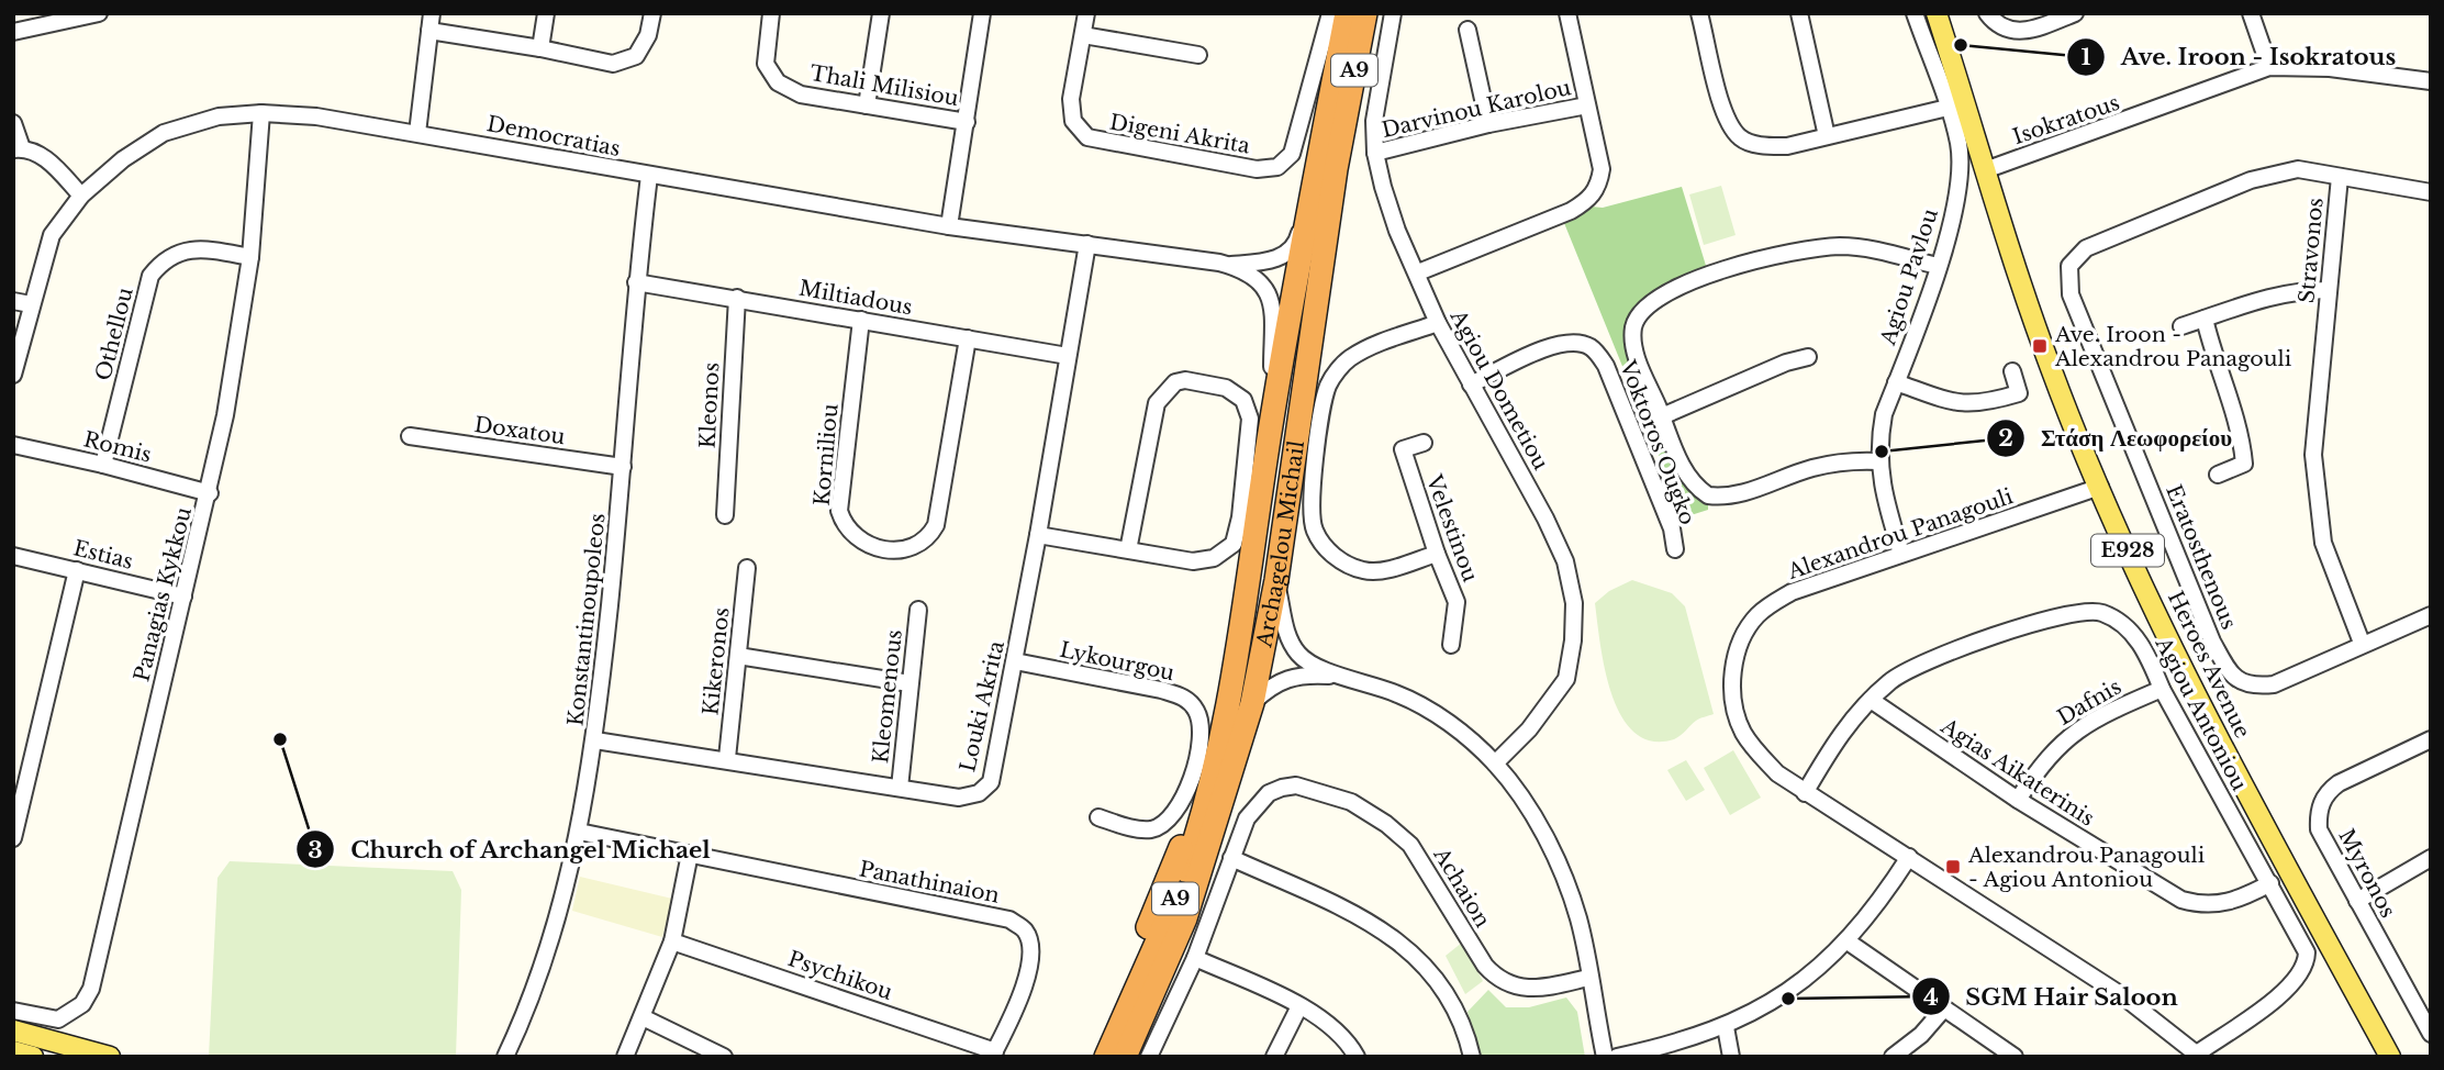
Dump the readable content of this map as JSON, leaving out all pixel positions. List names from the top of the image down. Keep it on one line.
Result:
{"streets":{"highway":["A9","Archagelou Michail"],"main road":["E928","Heroes Avenue"],"street":["Thali Milisiou","Darvinou Karolou","Isokratous","Digeni Akrita","Democratias","Stravonos","Agiou Pavlou","Miltiadous","Othellou","Agiou Dometiou","Kleonos","Doxatou","Voktoros Ougko","Romis","Korniliou","Velestinou","Alexandrou Panagouli","Estias","Eratosthenous","Panagias Kykkou","Konstantinoupoleos","Kikeronos","Lykourgou","Kleomenous","Dafnis","Louki Akrita","Agiou Antoniou","Agias Aikaterinis","Myronos","Panathinaion","Achaion","Psychikou"]},"crossings":[["Darvinou Karolou","Agiou Dometiou"],["Isokratous","Heroes Avenue"],["Democratias","Archagelou Michail"],["Democratias","Panagias Kykkou"],["Democratias","Konstantinoupoleos"],["Democratias","Louki Akrita"],["Stravonos","Eratosthenous"],["Agiou Pavlou","Alexandrou Panagouli"],["Miltiadous","Kleonos"],["Miltiadous","Korniliou"],["Miltiadous","Konstantinoupoleos"],["Miltiadous","Louki Akrita"],["Othellou","Romis"],["Othellou","Panagias Kykkou"],["Agiou Dometiou","Voktoros Ougko"],["Doxatou","Konstantinoupoleos"],["Romis","Panagias Kykkou"],["Alexandrou Panagouli","Heroes Avenue"],["Alexandrou Panagouli","Agiou Antoniou"],["Estias","Panagias Kykkou"],["Konstantinoupoleos","Louki Akrita"],["Konstantinoupoleos","Panathinaion"],["Kikeronos","Louki Akrita"],["Lykourgou","Louki Akrita"],["Kleomenous","Louki Akrita"],["Dafnis","Agiou Antoniou"],["Dafnis","Agias Aikaterinis"],["Agiou Antoniou","Agias Aikaterinis"],["Panathinaion","Psychikou"]],"places":{"other":["Ave. Iroon - Isokratous","Στάση Λεωφορείου","Church of Archangel Michael","SGM Hair Saloon"],"transit":["Ave. Iroon - Alexandrou Panagouli","Alexandrou Panagouli - Agiou Antoniou"]}}
